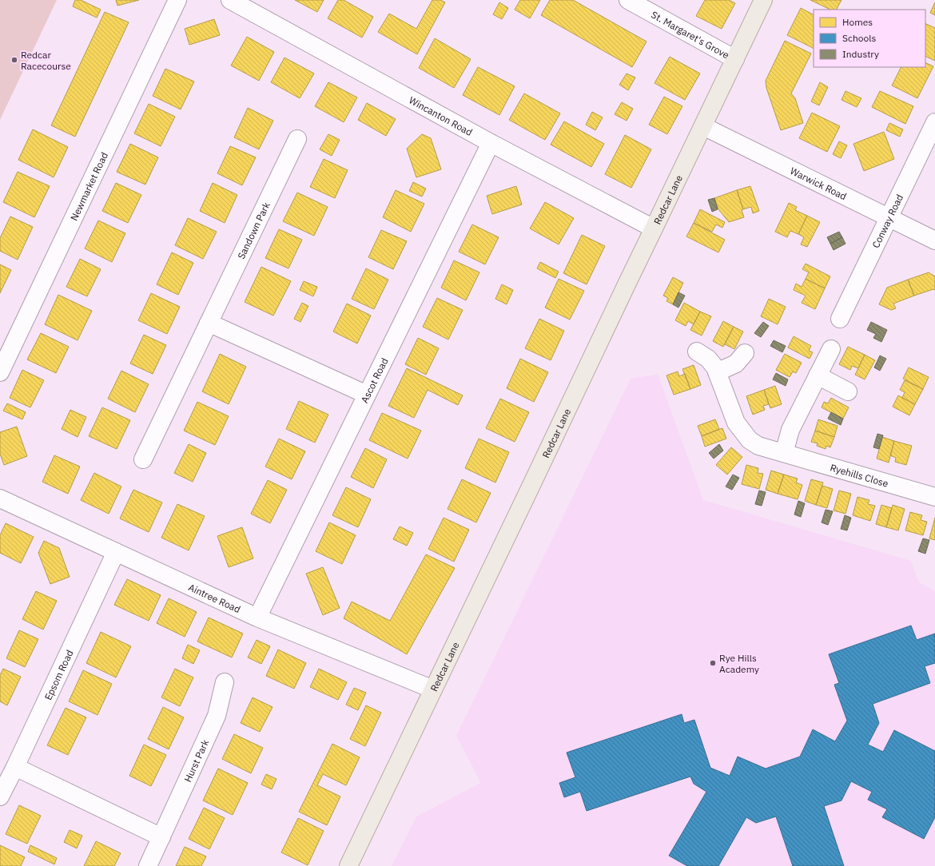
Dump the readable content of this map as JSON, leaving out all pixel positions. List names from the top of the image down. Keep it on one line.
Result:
{"streets":{"main road":["Redcar Lane"],"street":["St. Margaret's Grove","Wincanton Road","Warwick Road","Newmarket Road","Conway Road","Sandown Park","Ascot Road","Ryehills Close","Aintree Road","Epsom Road","Hurst Park"]},"crossings":[["St. Margaret's Grove","Redcar Lane"],["Wincanton Road","Redcar Lane"],["Wincanton Road","Ascot Road"],["Warwick Road","Redcar Lane"],["Warwick Road","Conway Road"],["Redcar Lane","Aintree Road"],["Ascot Road","Aintree Road"],["Aintree Road","Epsom Road"]],"places":["Redcar Racecourse","Rye Hills Academy"],"legend":["Homes","Schools","Industry"]}
